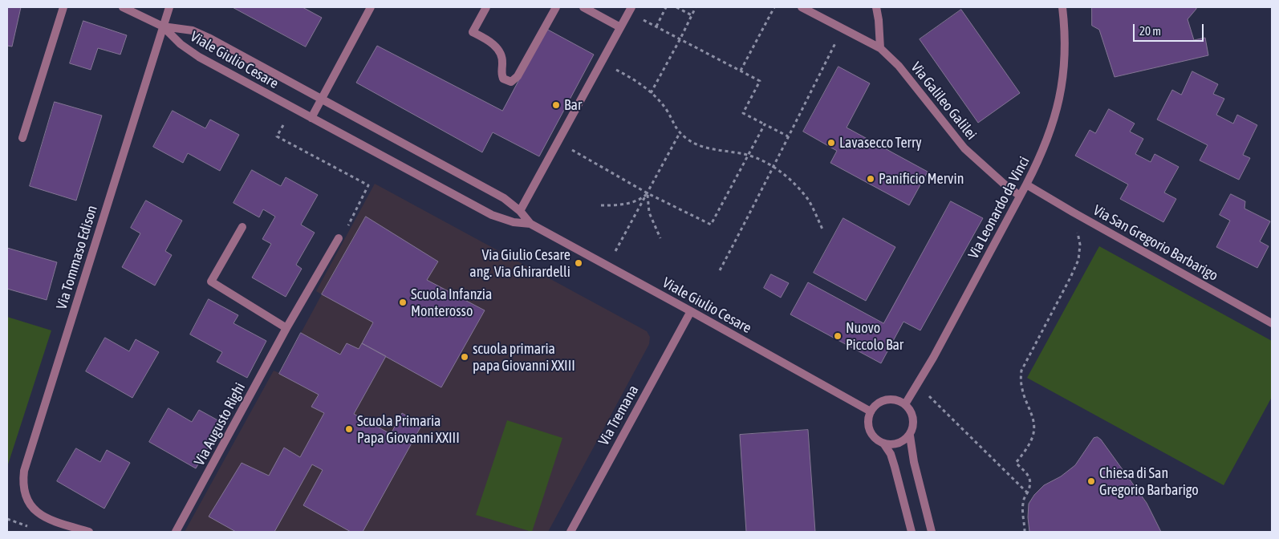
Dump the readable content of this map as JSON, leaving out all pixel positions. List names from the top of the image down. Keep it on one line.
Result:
{"streets":{"street":["Viale Giulio Cesare","Via Galileo Galilei","Via Leonardo da Vinci","Via San Gregorio Barbarigo","Via Tommaso Edison","Via Tremana","Via Augusto Righi"]},"crossings":[["Viale Giulio Cesare","Via Leonardo da Vinci"],["Viale Giulio Cesare","Via Tommaso Edison"],["Viale Giulio Cesare","Via Tremana"],["Via Galileo Galilei","Via Leonardo da Vinci"],["Via Leonardo da Vinci","Via San Gregorio Barbarigo"]],"places":["Bar","Lavasecco Terry","Panificio Mervin","Via Giulio Cesare ang. Via Ghirardelli","Scuola Infanzia Monterosso","Nuovo Piccolo Bar","scuola primaria papa Giovanni XXIII","Scuola Primaria Papa Giovanni XXIII","Chiesa di San Gregorio Barbarigo"],"scale_bar":"20 m"}
